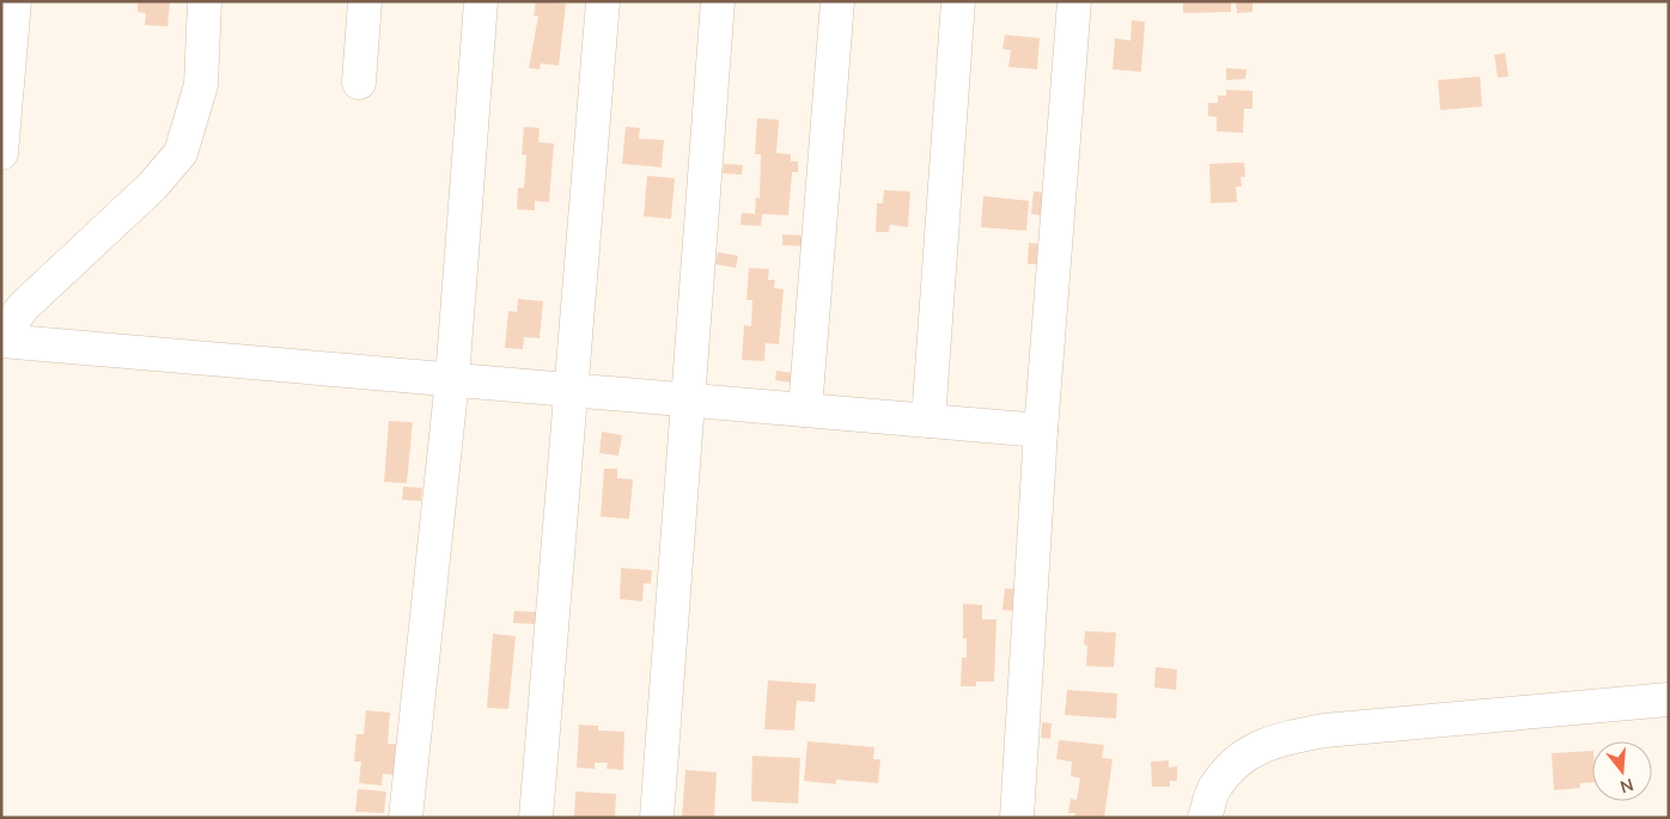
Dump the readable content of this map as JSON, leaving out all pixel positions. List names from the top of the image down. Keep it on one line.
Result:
{"north":"bottom"}
